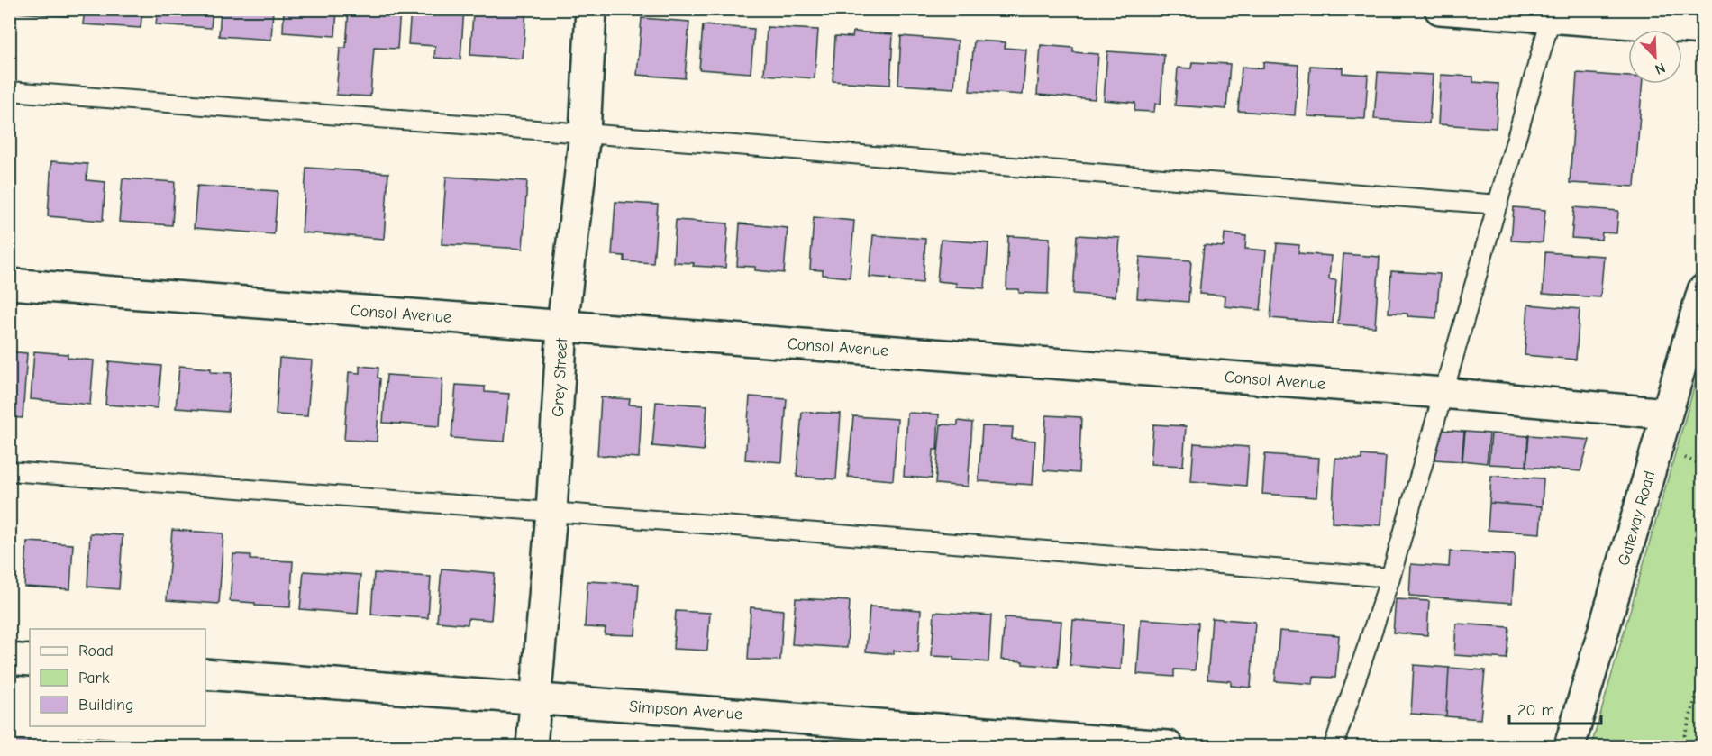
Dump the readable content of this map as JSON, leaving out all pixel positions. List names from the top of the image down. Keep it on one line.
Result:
{"streets":{"street":["Consol Avenue","Grey Street","Gateway Road","Simpson Avenue"]},"crossings":[["Consol Avenue","Grey Street"],["Consol Avenue","Gateway Road"],["Grey Street","Simpson Avenue"]],"legend":["Road","Park","Building"],"scale_bar":"20 m","north":"bottom right"}
